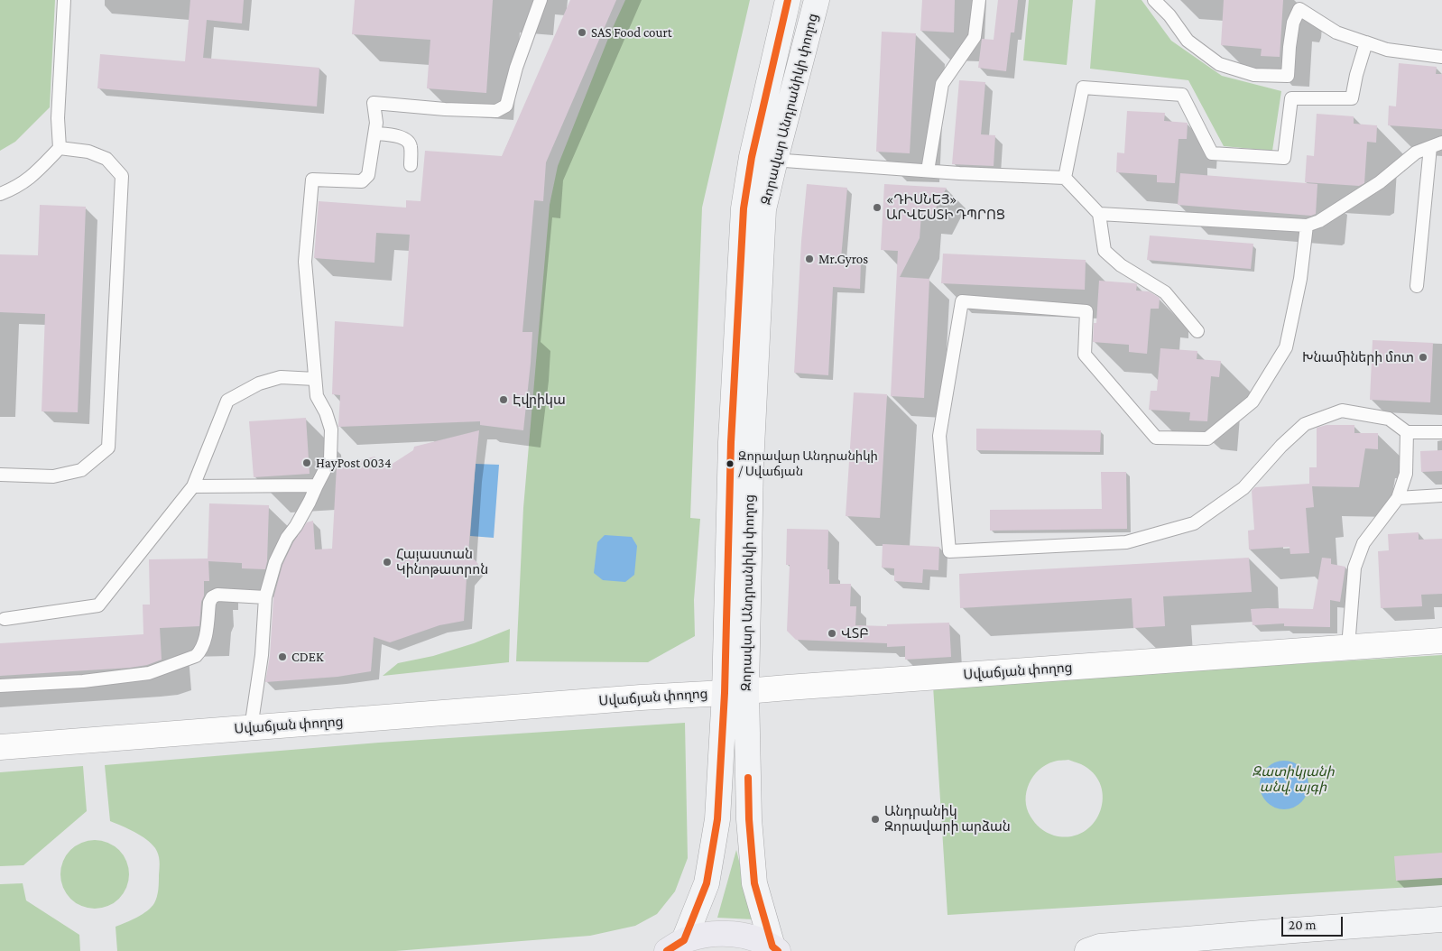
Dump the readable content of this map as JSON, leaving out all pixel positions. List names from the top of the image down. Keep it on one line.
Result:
{"streets":{"main road":["Զորավար Անդրանիկի փողոց"],"street":["Սվաճյան փողոց"]},"crossings":[["Զորավար Անդրանիկի փողոց","Սվաճյան փողոց"]],"parks":["Զատիկյանի անվ. այգի"],"places":["SAS Food court","«ԴԻՍՆԵՅ» ԱՐՎԵՍՏԻ ԴՊՐՈՑ","Mr.Gyros","Խնամիների մոտ","Էվրիկա","HayPost 0034","Զորավար Անդրանիկի / Սվաճյան","Հայաստան Կինոթատրոն","ՎՏԲ","CDEK","Անդրանիկ Զորավարի արձան"],"scale_bar":"20 m"}
